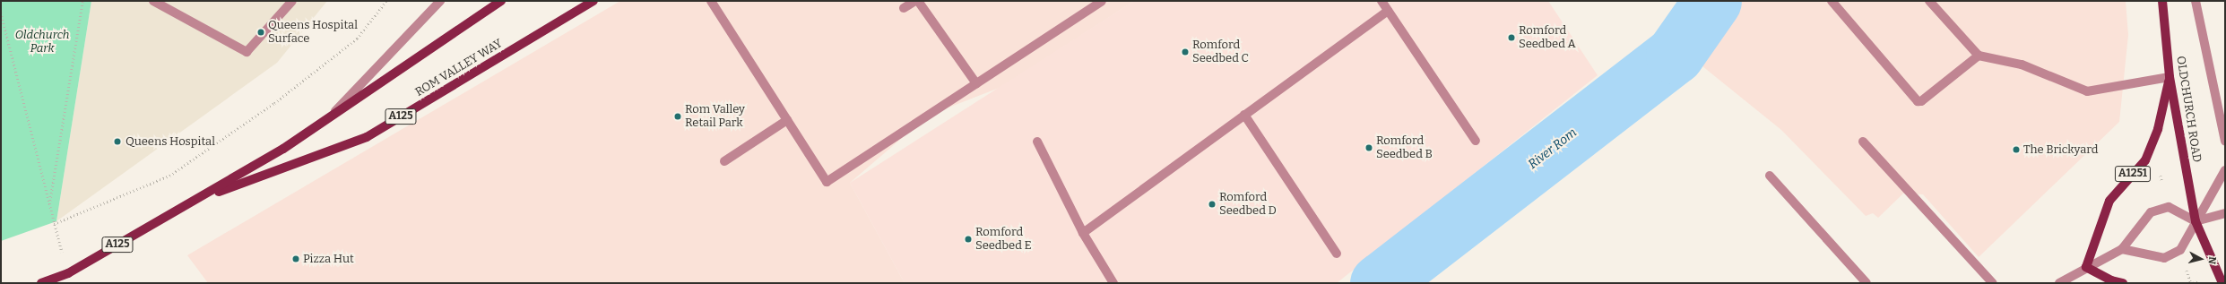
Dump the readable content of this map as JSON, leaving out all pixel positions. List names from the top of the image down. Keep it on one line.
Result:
{"streets":{"main road":["ROM VALLEY WAY","OLDCHURCH ROAD","A125","A1251"]},"crossings":[["OLDCHURCH ROAD","A1251"]],"water":["River Rom"],"parks":["Oldchurch Park"],"places":["Queens Hospital Surface","Romford Seedbed A","Romford Seedbed C","Rom Valley Retail Park","Queens Hospital","Romford Seedbed B","The Brickyard","Romford Seedbed D","Romford Seedbed E","Pizza Hut"],"north":"right"}
